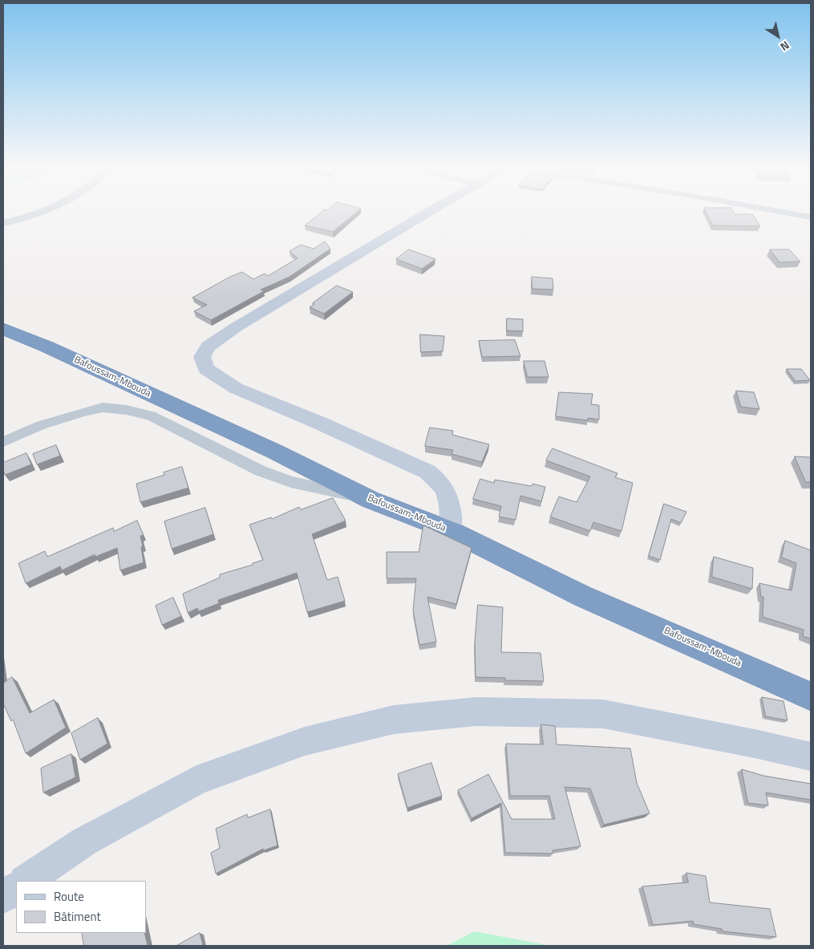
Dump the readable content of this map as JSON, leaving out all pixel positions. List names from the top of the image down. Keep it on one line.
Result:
{"streets":{"highway":["Bafoussam-Mbouda"]},"legend":["Route","Bâtiment"],"north":"bottom right"}
